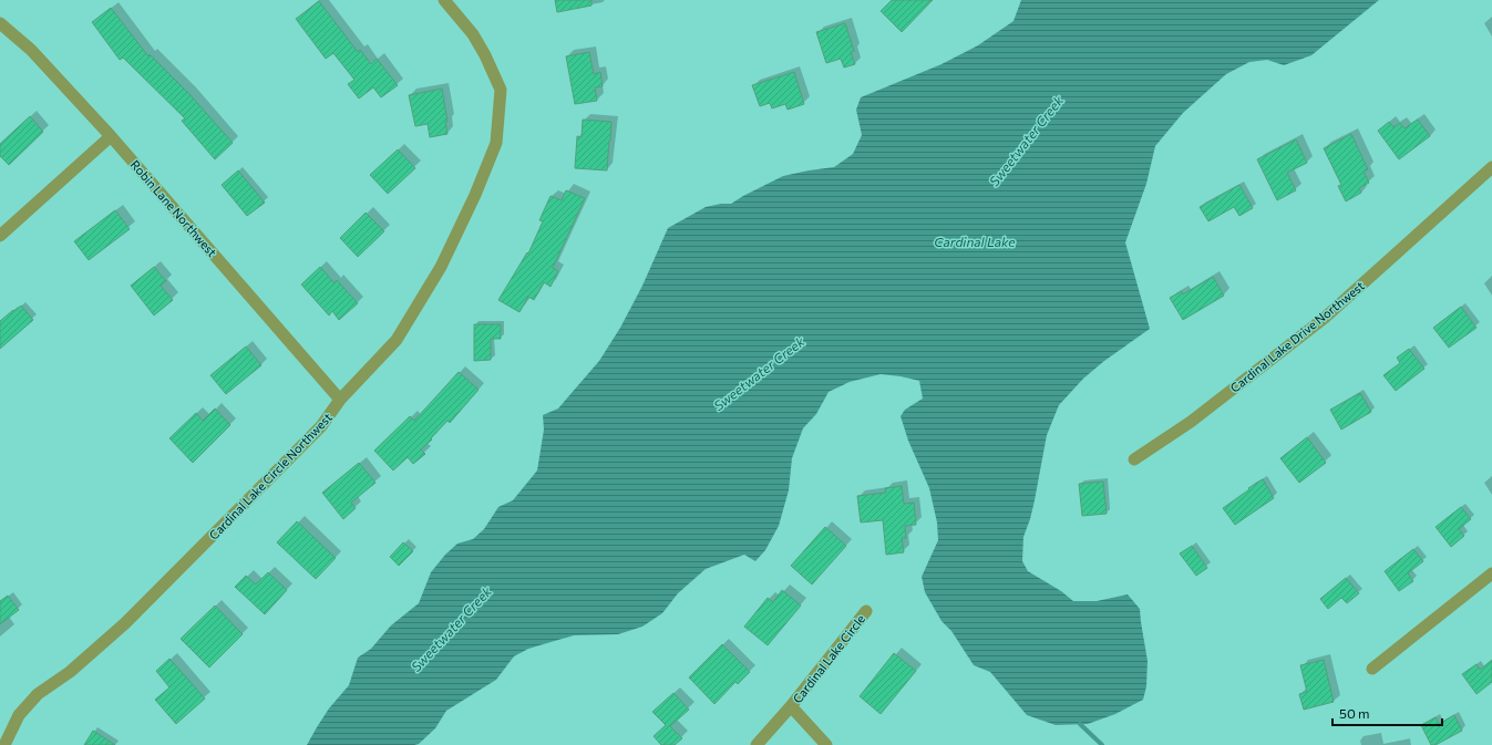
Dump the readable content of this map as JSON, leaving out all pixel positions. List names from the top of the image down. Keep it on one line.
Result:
{"streets":{"street":["Robin Lane Northwest","Cardinal Lake Drive Northwest","Cardinal Lake Circle Northwest","Cardinal Lake Circle"]},"crossings":[["Robin Lane Northwest","Cardinal Lake Circle Northwest"]],"water":["Sweetwater Creek","Cardinal Lake"],"scale_bar":"50 m"}
